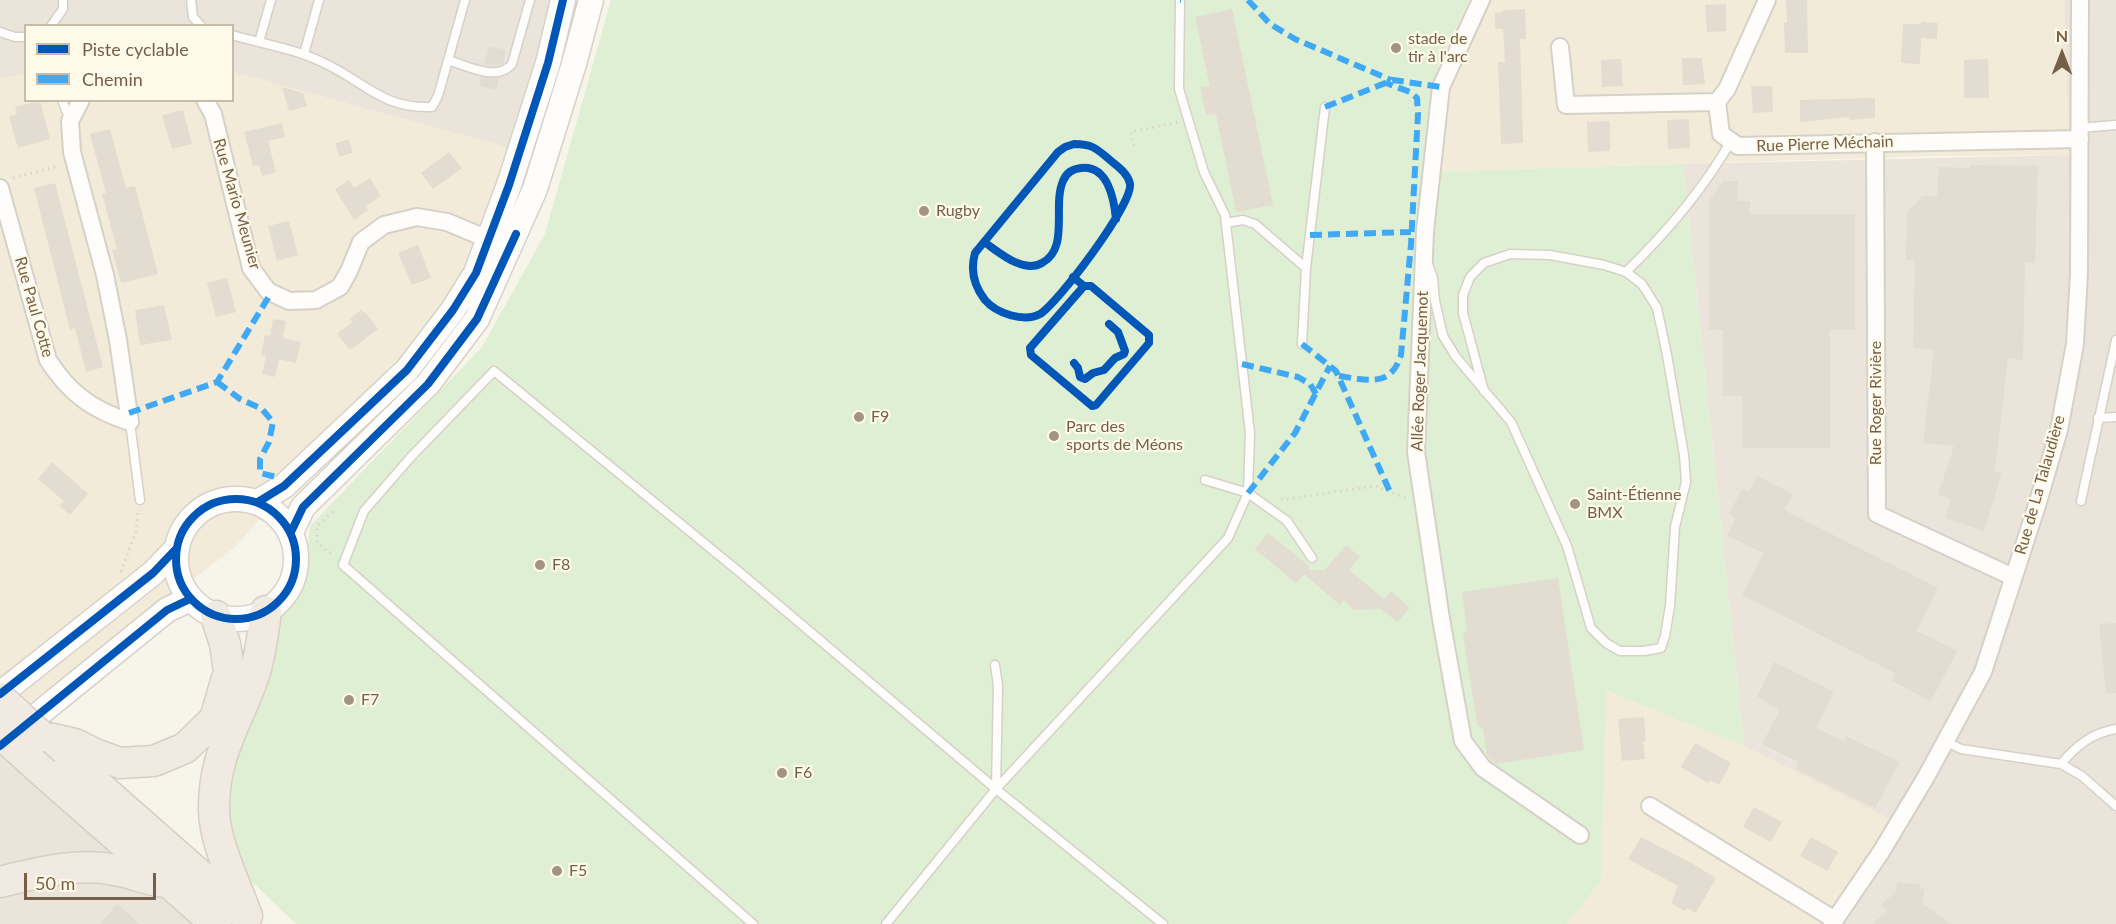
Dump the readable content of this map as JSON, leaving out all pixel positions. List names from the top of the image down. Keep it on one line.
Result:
{"streets":{"street":["Rue Pierre Méchain","Rue Mario Meunier","Rue Paul Cotte","Allée Roger Jacquemot","Rue Roger Rivière","Rue de La Talaudière"]},"crossings":[["Rue Pierre Méchain","Rue Roger Rivière"],["Rue Pierre Méchain","Rue de La Talaudière"],["Rue Roger Rivière","Rue de La Talaudière"]],"places":["stade de tir à l'arc","Rugby","F9","Parc des sports de Méons","Saint-Étienne BMX","F8","F7","F6","F5"],"legend":["Piste cyclable","Chemin"],"scale_bar":"50 m","north":"top"}
